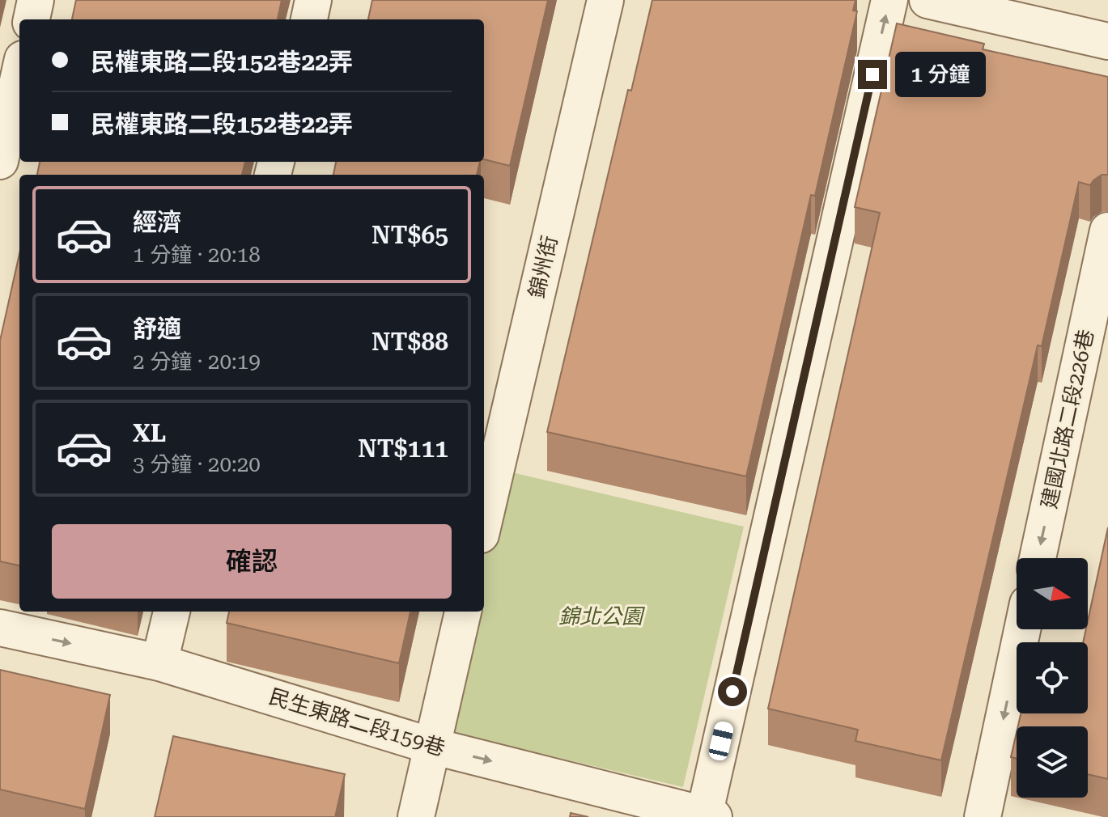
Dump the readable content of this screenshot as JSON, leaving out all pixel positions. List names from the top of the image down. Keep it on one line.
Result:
{"streets":{"street":["錦州街","建國北路二段226巷","民生東路二段159巷"]},"one_way":["民生東路二段159巷"],"parks":["錦北公園"],"north":"right","page":{"banner":["民權東路二段152巷22弄","民權東路二段152巷22弄"],"bubble":"1 分鐘","list":[{"name":"經濟","note":"1 分鐘 · 20:18","value":"NT$65"},{"name":"舒適","note":"2 分鐘 · 20:19","value":"NT$88"},{"name":"XL","note":"3 分鐘 · 20:20","value":"NT$111"}],"buttons":"確認"}}
